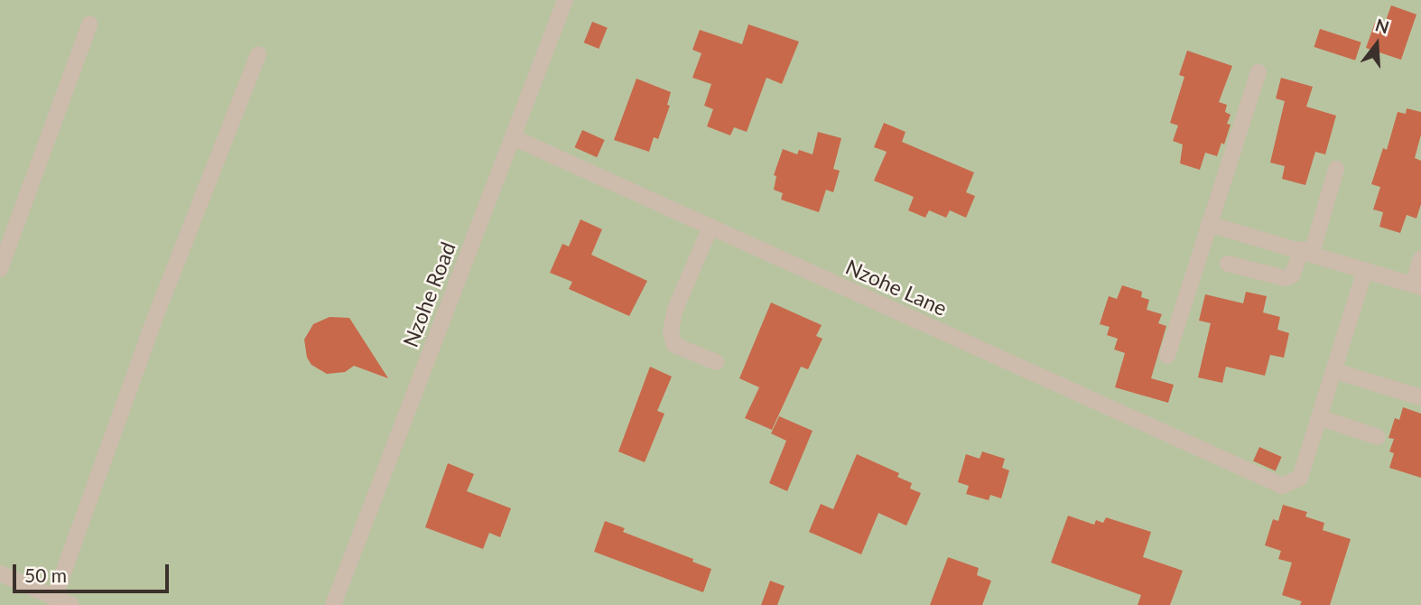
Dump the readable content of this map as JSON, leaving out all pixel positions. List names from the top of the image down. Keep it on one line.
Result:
{"streets":{"street":["Nzohe Lane","Nzohe Road"]},"crossings":[["Nzohe Lane","Nzohe Road"]],"scale_bar":"50 m","north":"top"}
